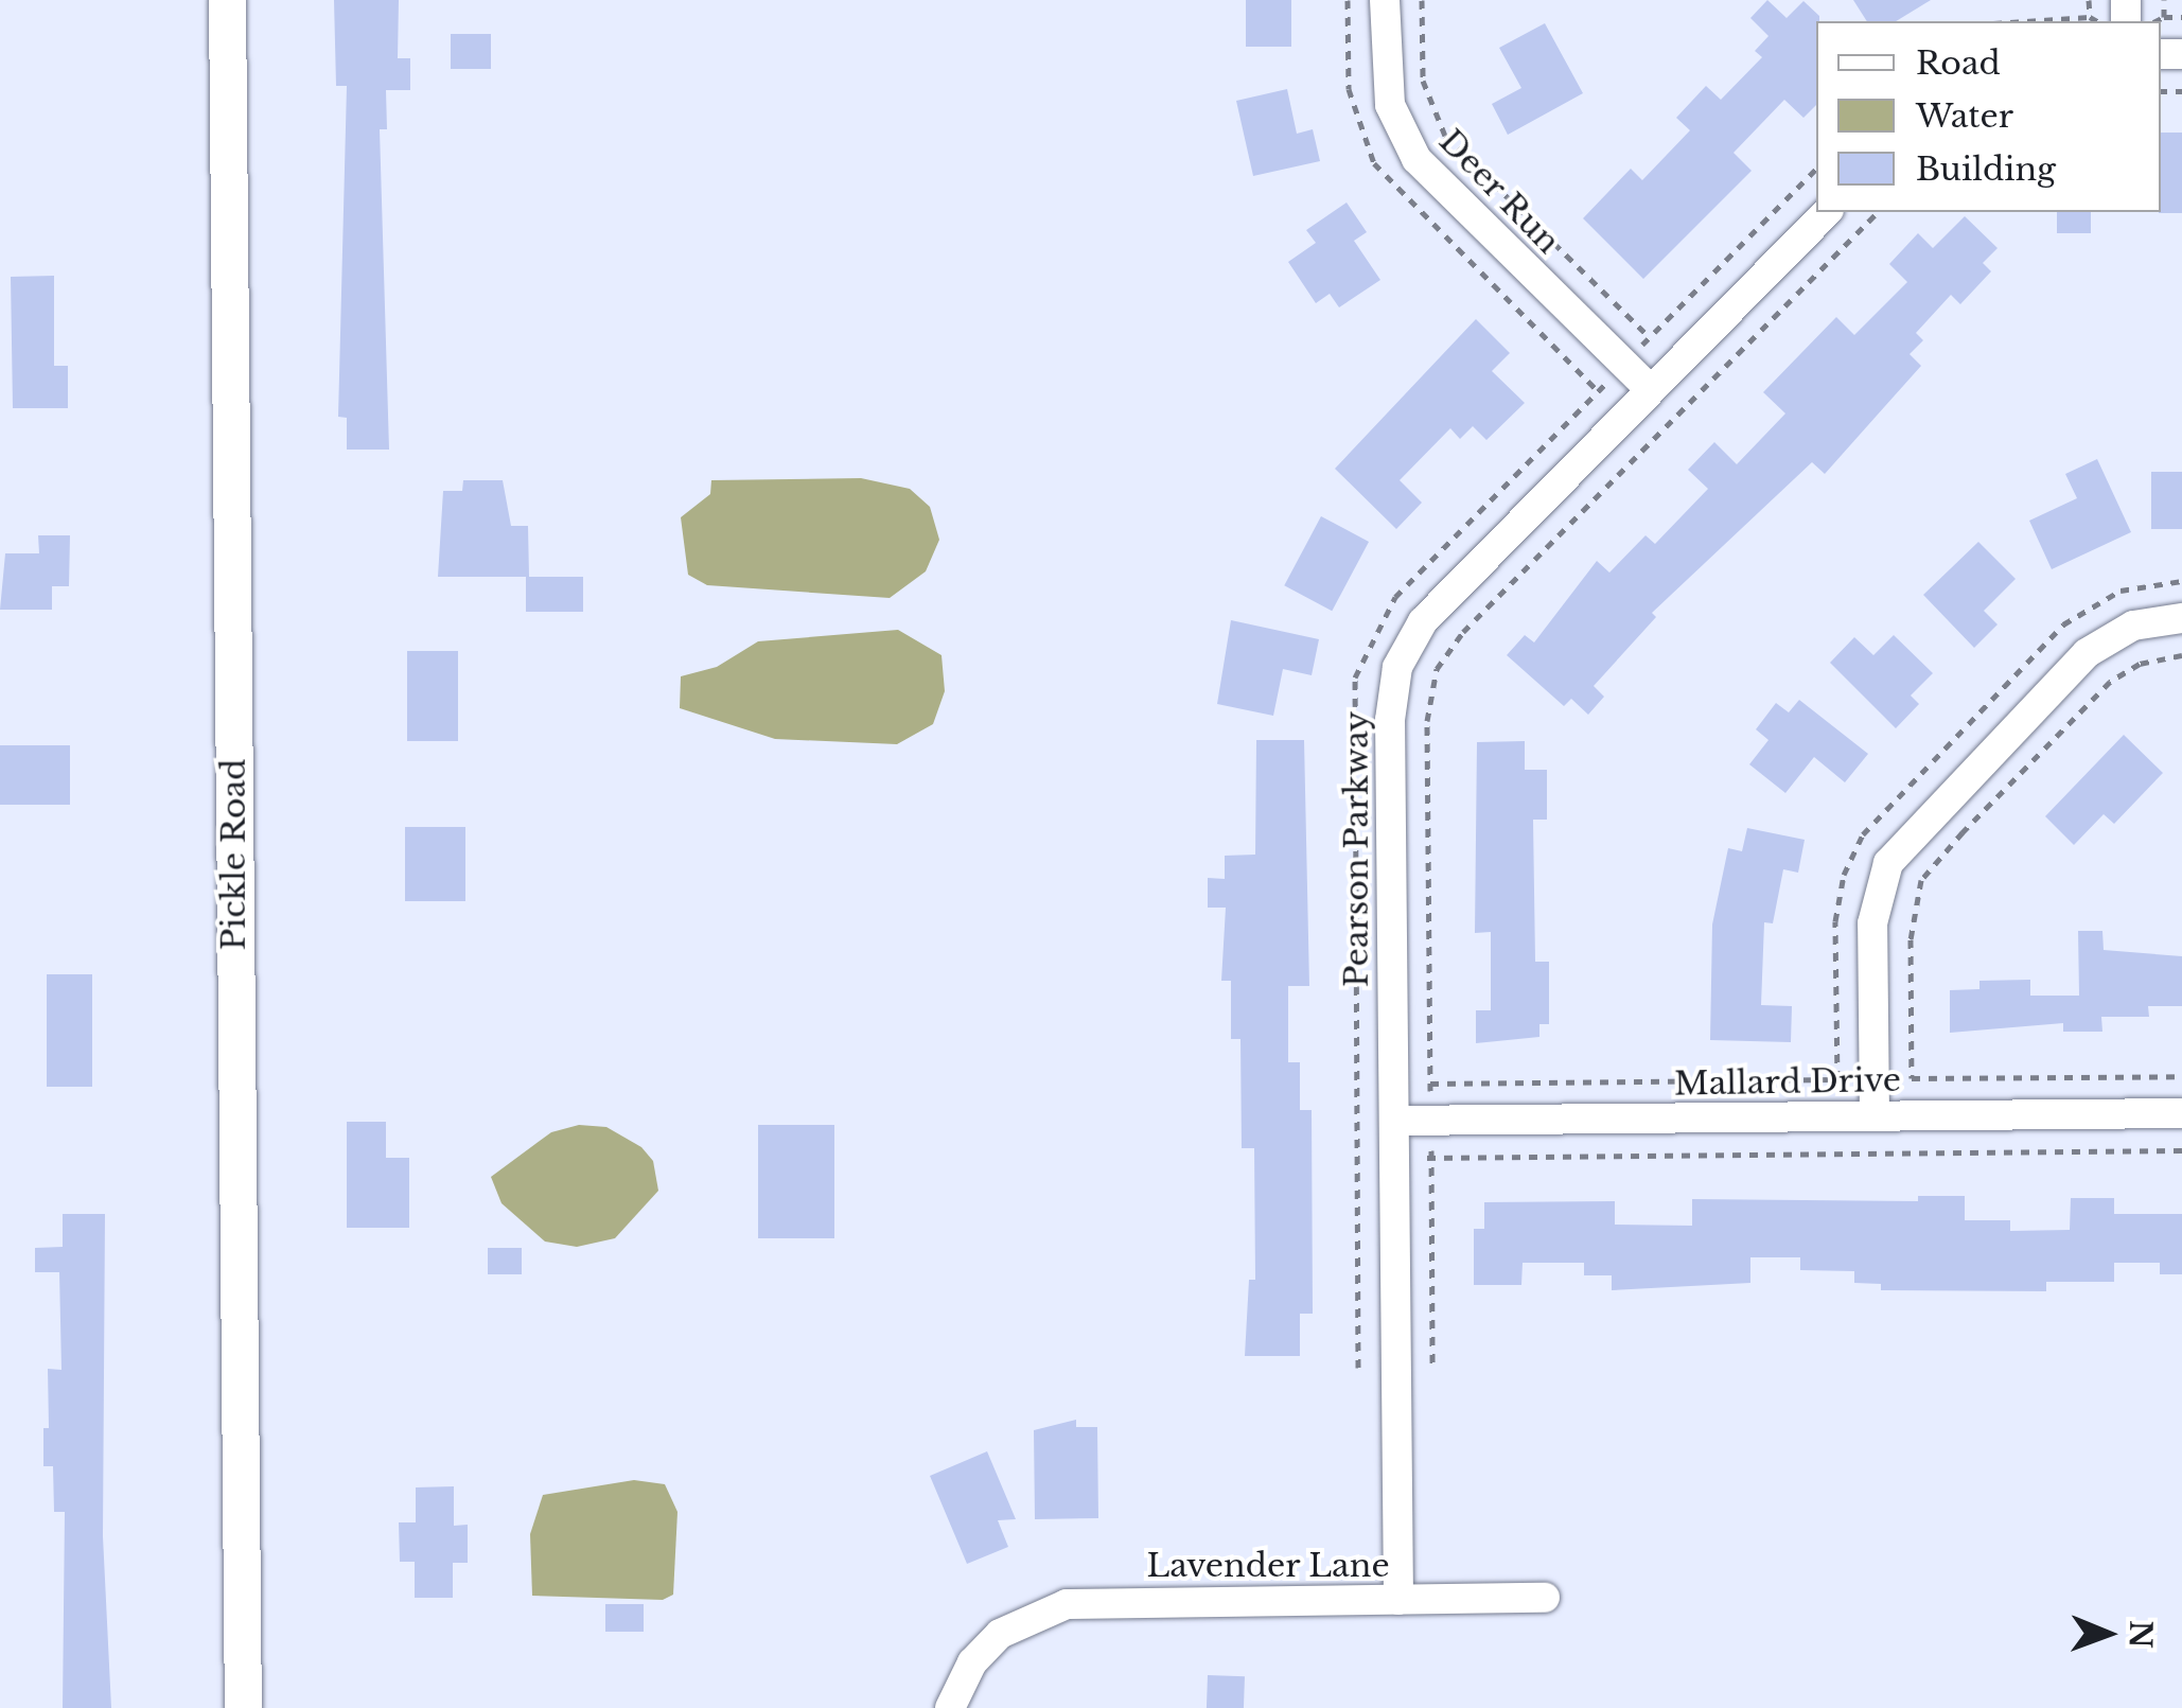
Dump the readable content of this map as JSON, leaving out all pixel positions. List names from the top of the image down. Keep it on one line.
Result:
{"streets":{"street":["Deer Run","Pearson Parkway","Pickle Road","Mallard Drive","Lavender Lane"]},"crossings":[["Deer Run","Pearson Parkway"],["Pearson Parkway","Mallard Drive"],["Pearson Parkway","Lavender Lane"]],"legend":["Road","Water","Building"],"north":"right"}
